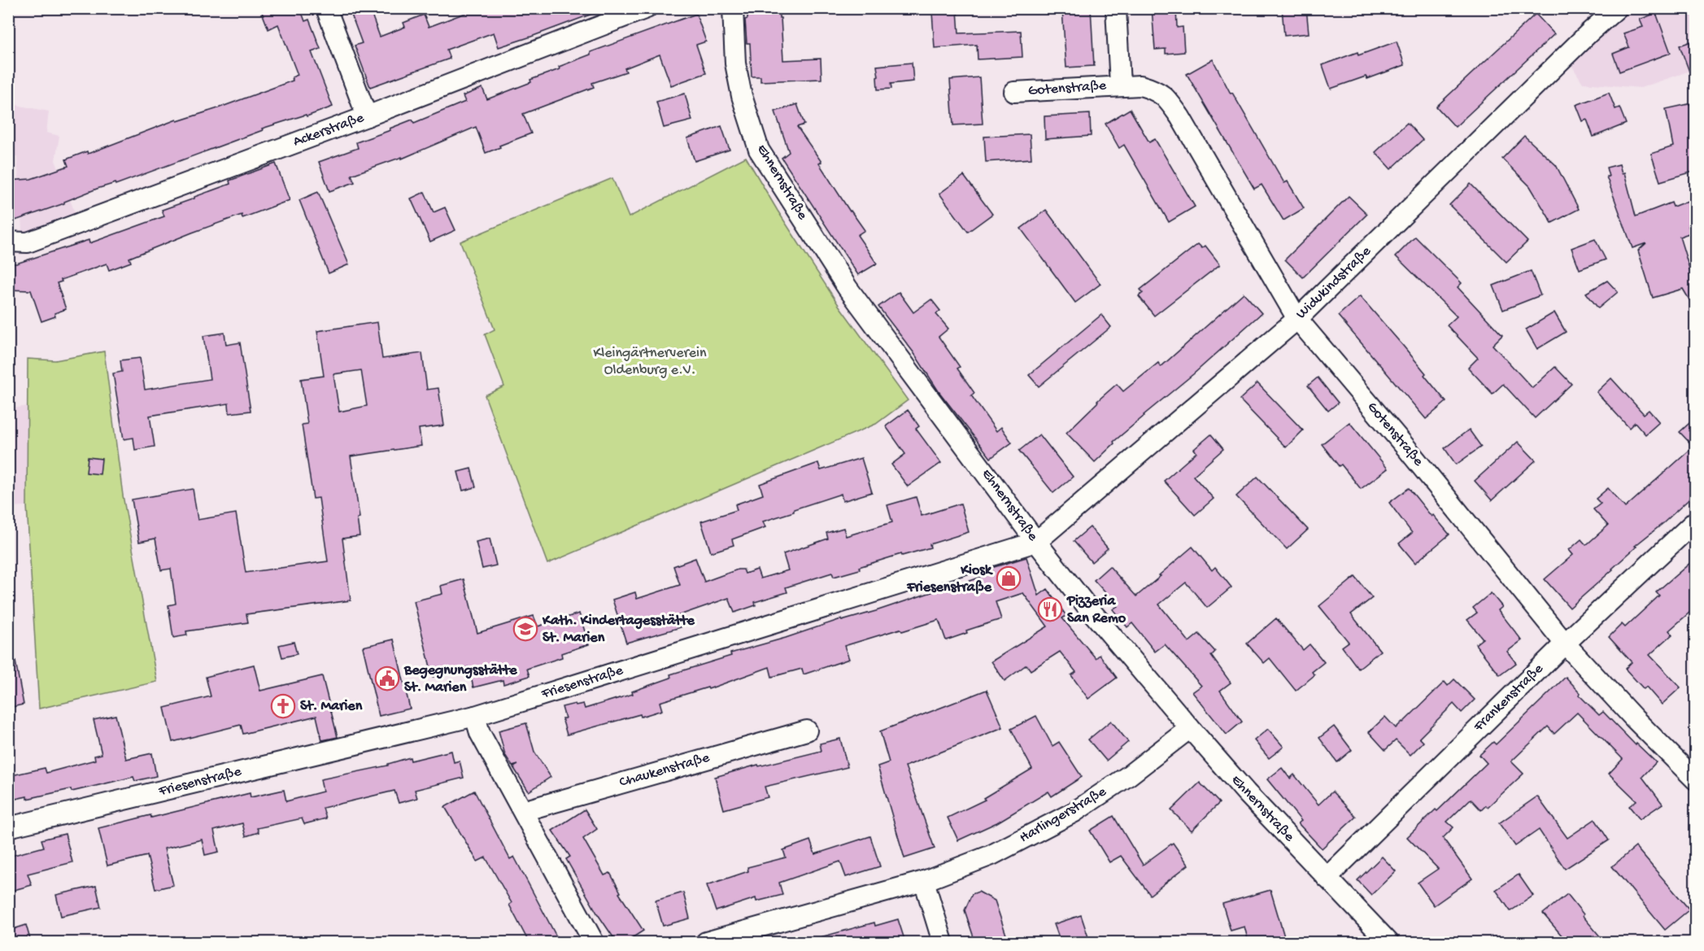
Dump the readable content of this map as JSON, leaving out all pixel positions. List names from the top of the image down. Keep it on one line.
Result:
{"streets":{"street":["Gotenstraße","Ackerstraße","Ehnernstraße","Widukindstraße","Friesenstraße","Frankenstraße","Chaukenstraße","Harlingerstraße"]},"crossings":[["Gotenstraße","Widukindstraße"],["Gotenstraße","Frankenstraße"],["Ehnernstraße","Widukindstraße"],["Ehnernstraße","Friesenstraße"],["Ehnernstraße","Frankenstraße"],["Ehnernstraße","Harlingerstraße"],["Widukindstraße","Friesenstraße"]],"parks":["Kleingärtnerverein Oldenburg e.V."],"places":{"shop":["Kiosk Friesenstraße"],"restaurant":["Pizzeria San Remo"],"school or university":["Kath. Kindertagesstätte St. Marien"],"public building":["Begegnungsstätte St. Marien"],"church":["St. Marien"]}}
